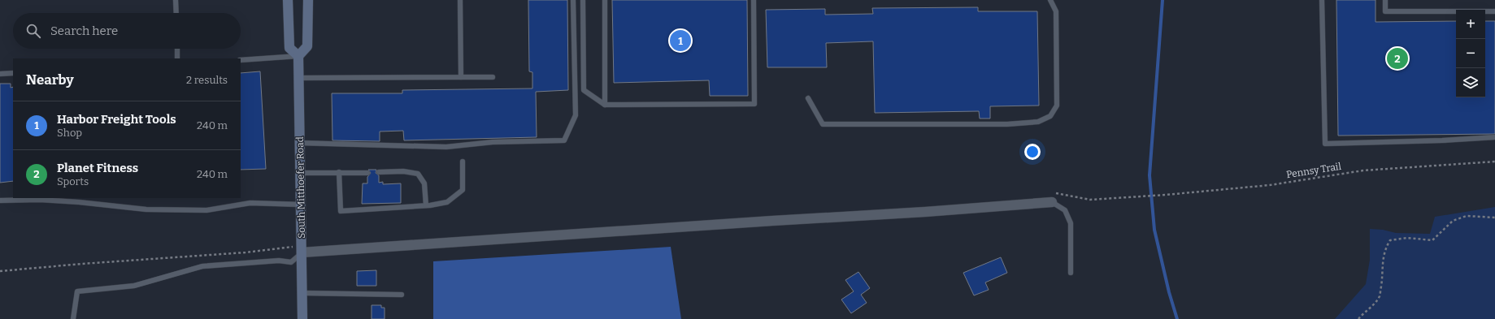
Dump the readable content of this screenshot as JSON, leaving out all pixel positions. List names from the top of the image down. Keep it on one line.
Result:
{"streets":{"main road":["South Mitthoefer Road"],"path":["Pennsy Trail"]},"page":{"map_buttons":["+","−"],"search":"Search here","pins":["1","2"],"heading":["Nearby","2 results"],"list":[{"mark":"1","name":"Harbor Freight Tools","note":"Shop","value":"240 m"},{"mark":"2","name":"Planet Fitness","note":"Sports","value":"240 m"}]}}
